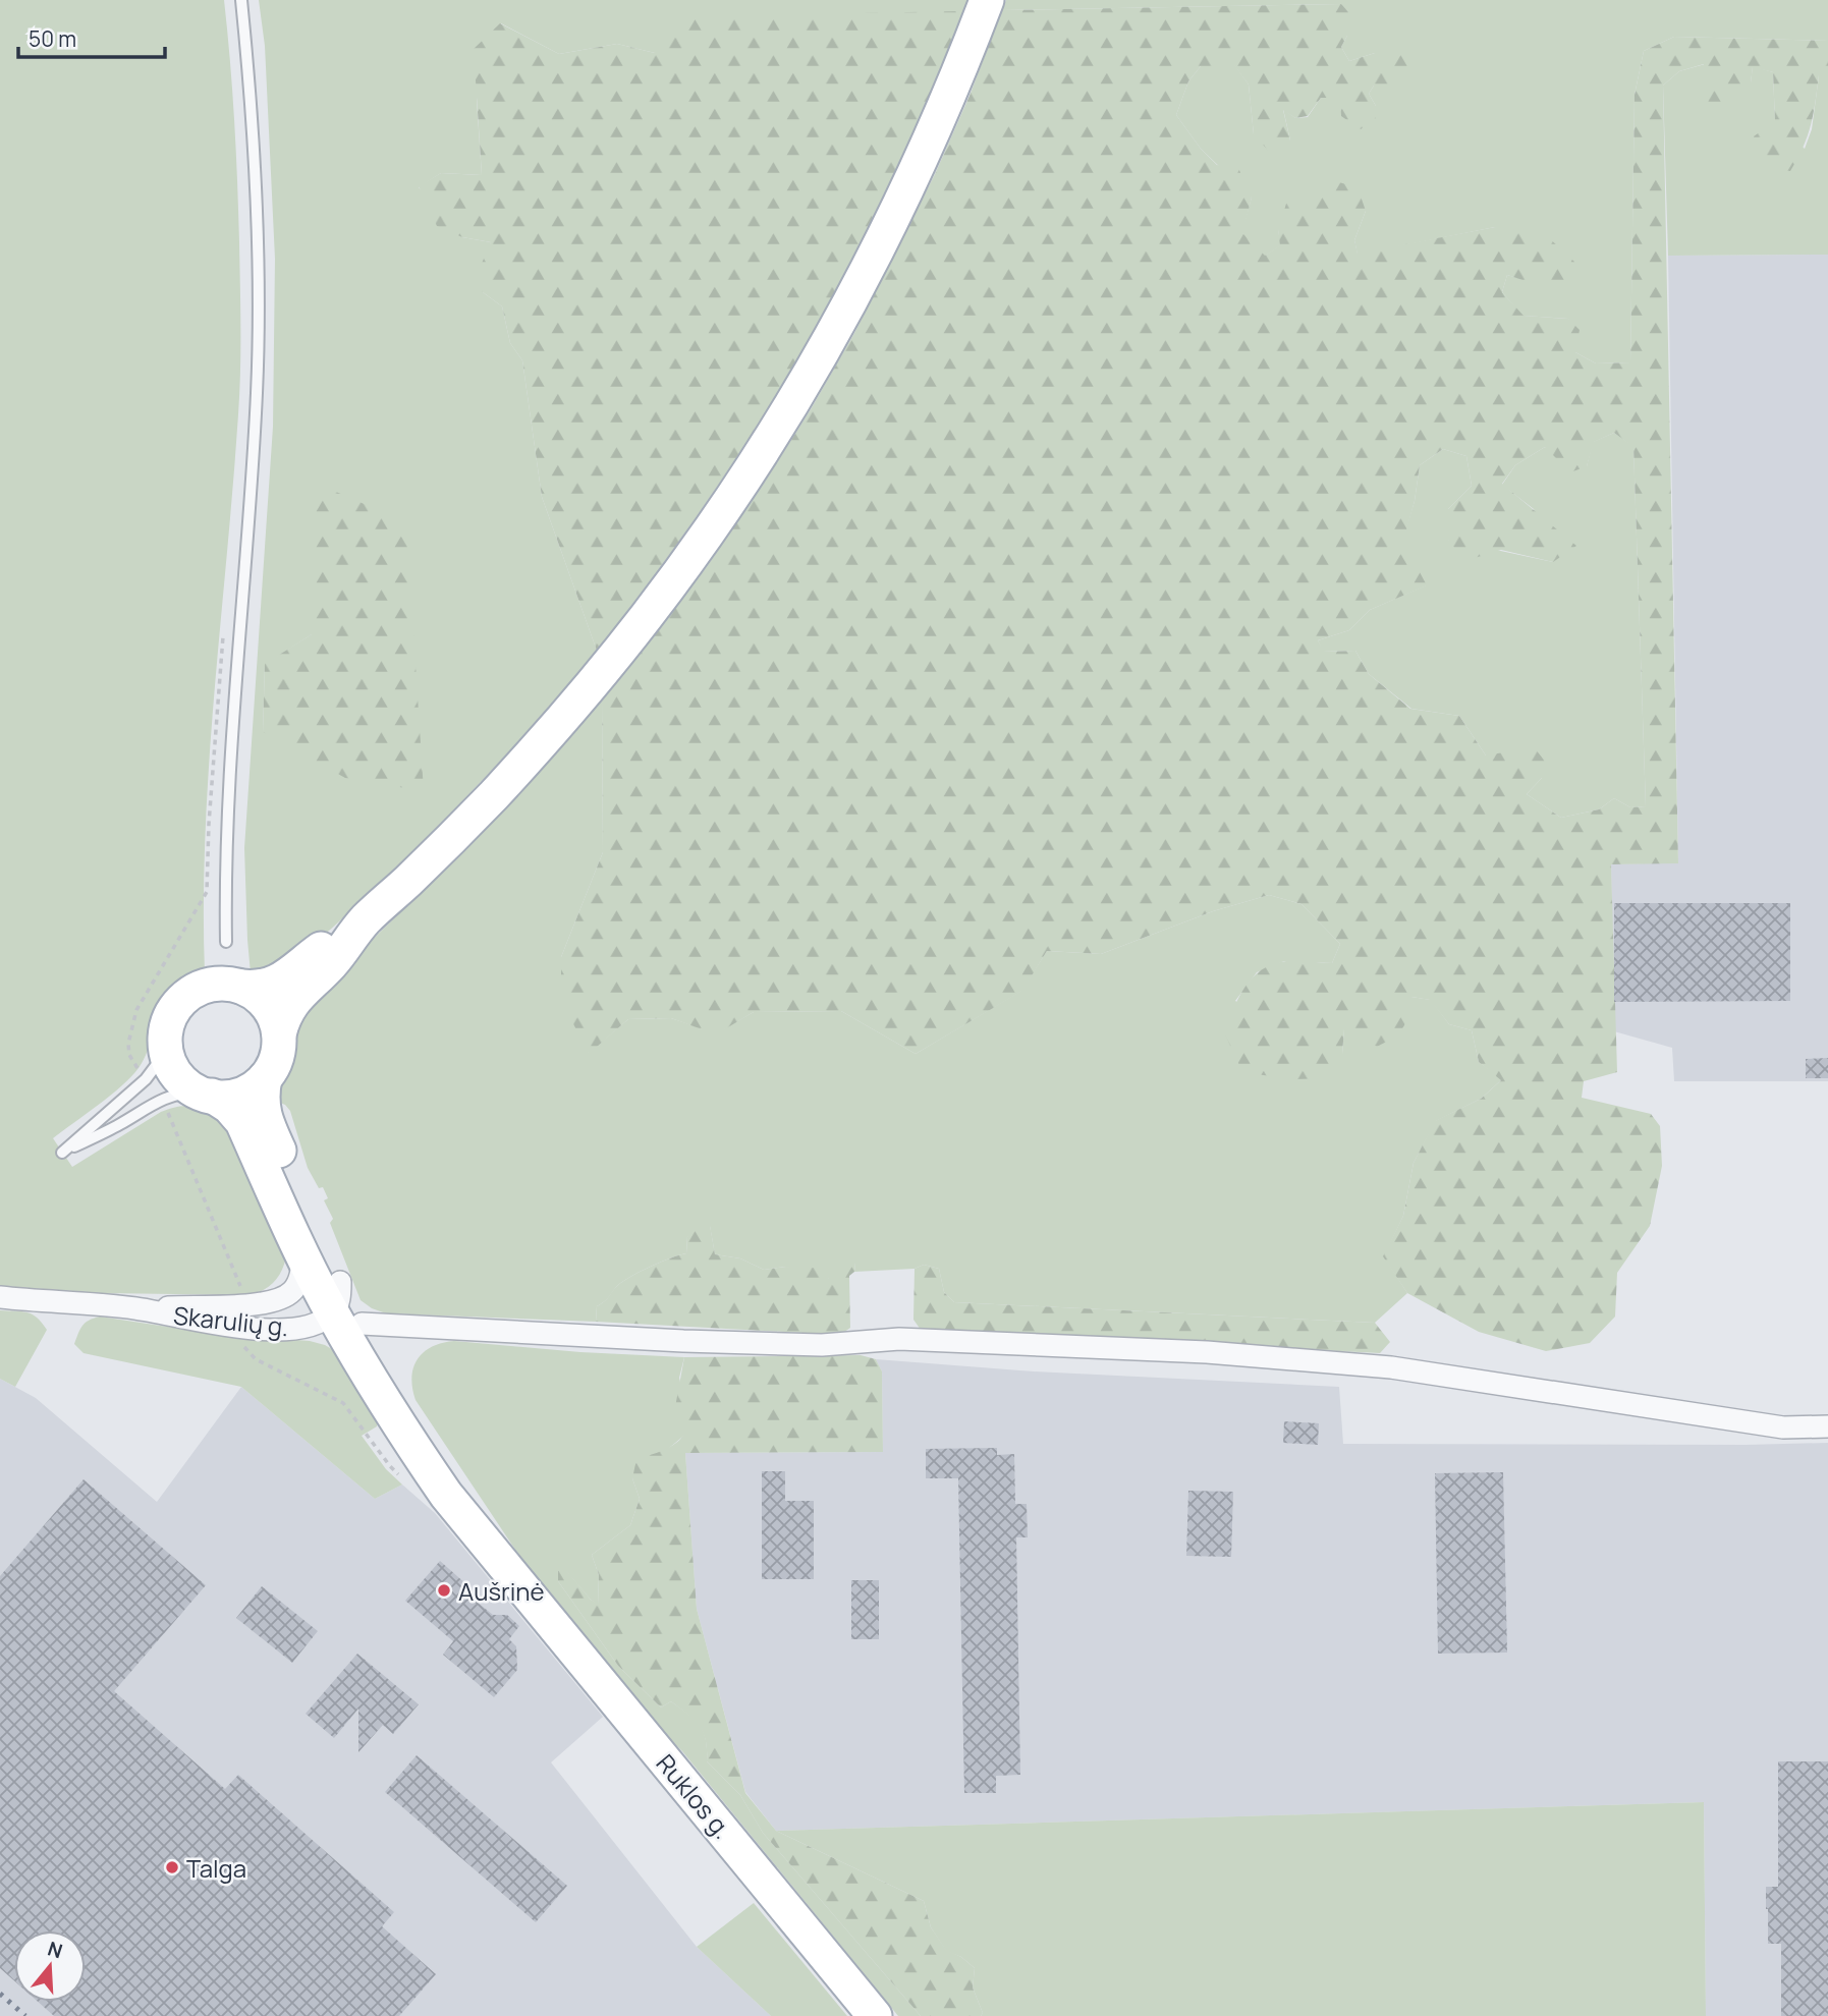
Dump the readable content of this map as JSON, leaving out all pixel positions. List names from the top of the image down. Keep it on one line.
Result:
{"streets":{"main road":["Ruklos g."],"street":["Skarulių g."]},"crossings":[["Skarulių g.","Ruklos g."]],"places":["Aušrinė","Talga"],"scale_bar":"50 m","north":"top"}
